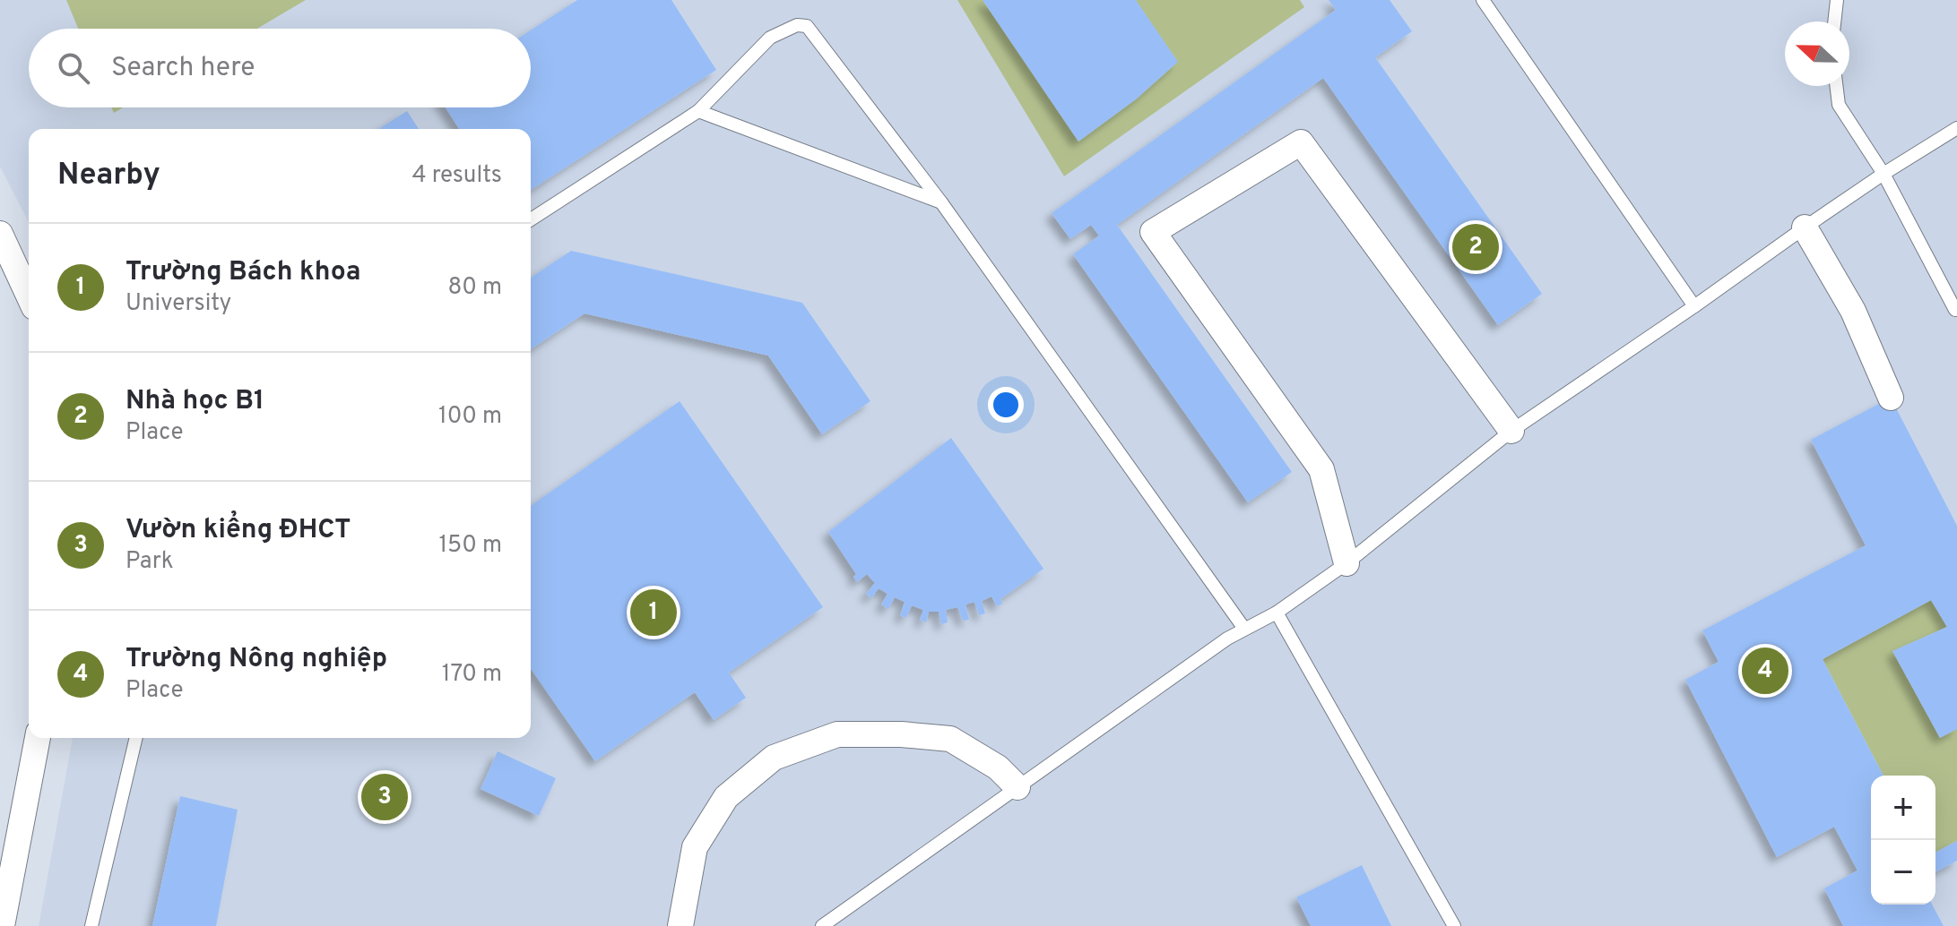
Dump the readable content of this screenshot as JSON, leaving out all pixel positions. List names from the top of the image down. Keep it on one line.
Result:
{"north":"left","page":{"search":"Search here","heading":["Nearby","4 results"],"pins":["2","1","4","3"],"list":[{"mark":"1","name":"Trường Bách khoa","note":"University","value":"80 m"},{"mark":"2","name":"Nhà học B1","note":"Place","value":"100 m"},{"mark":"3","name":"Vườn kiểng ĐHCT","note":"Park","value":"150 m"},{"mark":"4","name":"Trường Nông nghiệp","note":"Place","value":"170 m"}],"map_buttons":["+","−"]}}
